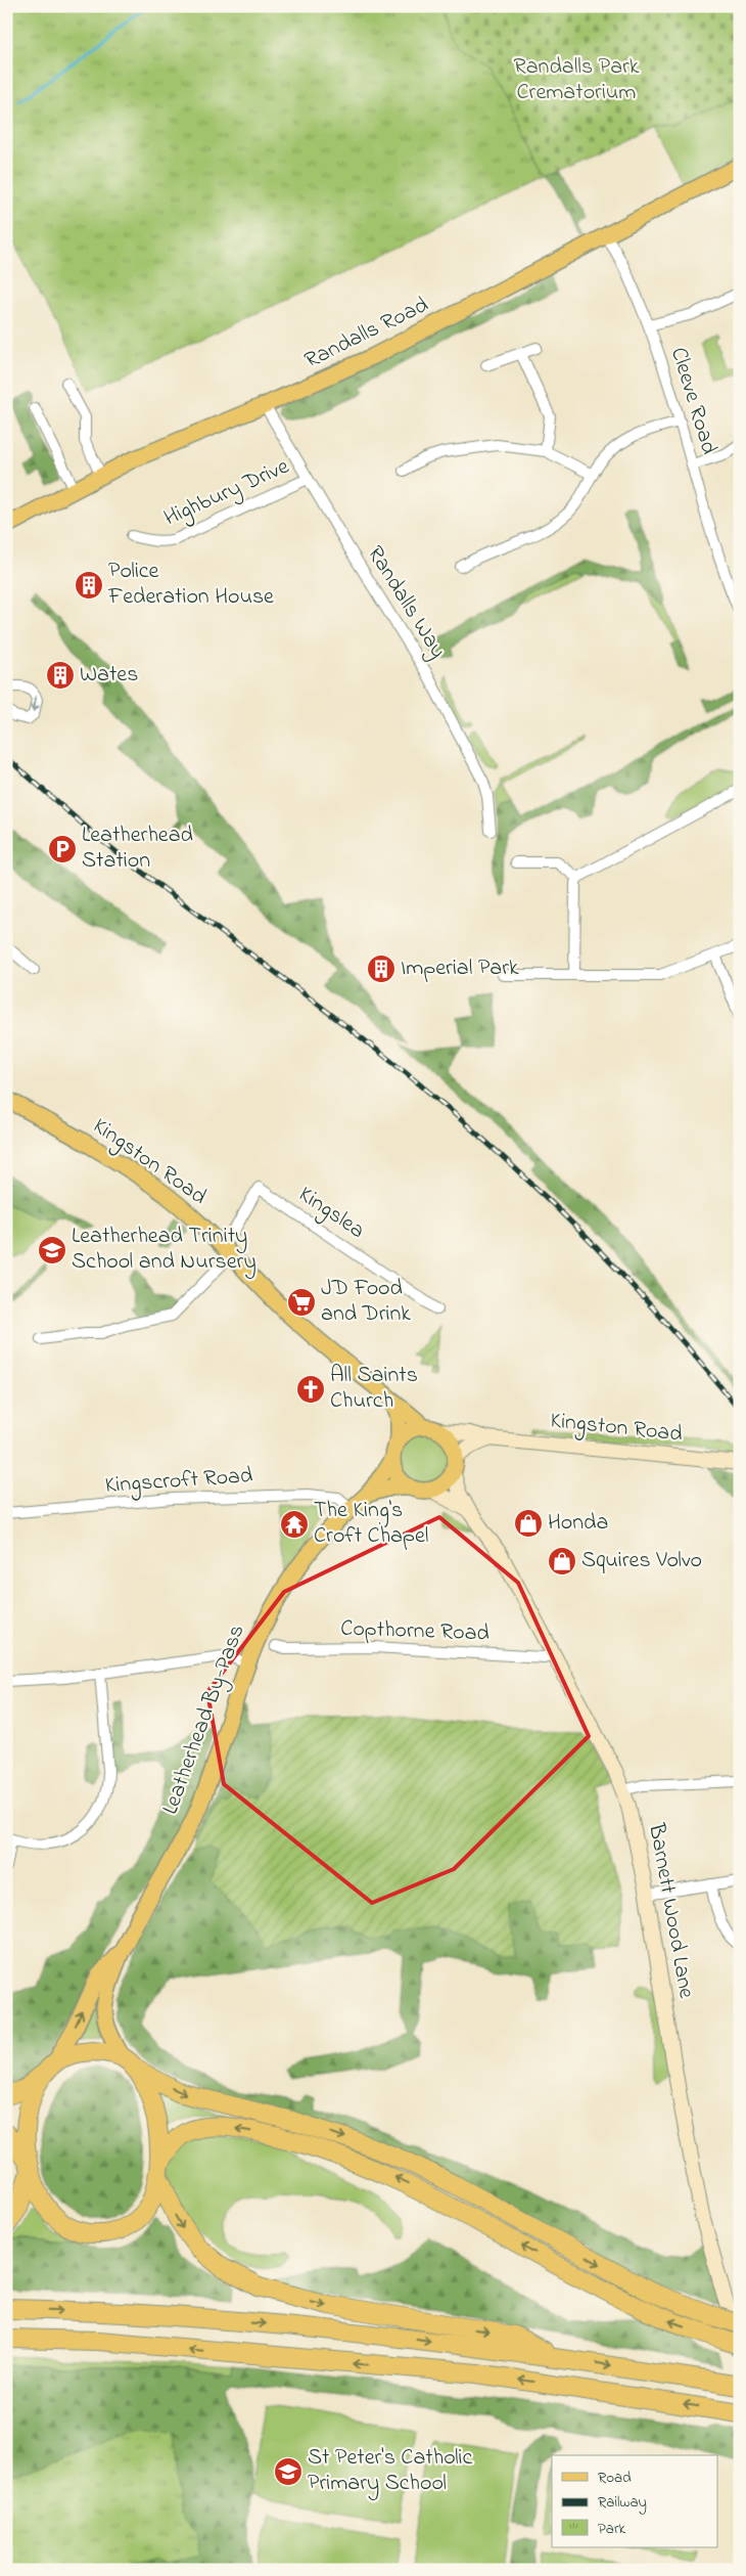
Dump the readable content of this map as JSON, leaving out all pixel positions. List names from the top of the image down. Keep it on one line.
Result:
{"streets":{"highway":["Leatherhead By-Pass"],"main road":["Randalls Road","Kingston Road"],"street":["Cleeve Road","Highbury Drive","Randalls Way","Kingslea","Kingscroft Road","Copthorne Road","Barnett Wood Lane"]},"crossings":[["Randalls Road","Cleeve Road"],["Randalls Road","Randalls Way"],["Highbury Drive","Randalls Way"],["Kingston Road","Kingslea"],["Kingston Road","Barnett Wood Lane"],["Kingscroft Road","Leatherhead By-Pass"],["Copthorne Road","Barnett Wood Lane"]],"parks":["Randalls Park Crematorium"],"places":{"building":["Police Federation House","Wates","Imperial Park"],"parking":["Leatherhead Station"],"school or university":["Leatherhead Trinity School and Nursery","St Peter's Catholic Primary School"],"supermarket":["JD Food and Drink"],"church":["All Saints Church"],"shop":["Honda","Squires Volvo"],"temple":["The King's Croft Chapel"]},"legend":["Road","Railway","Park"]}
